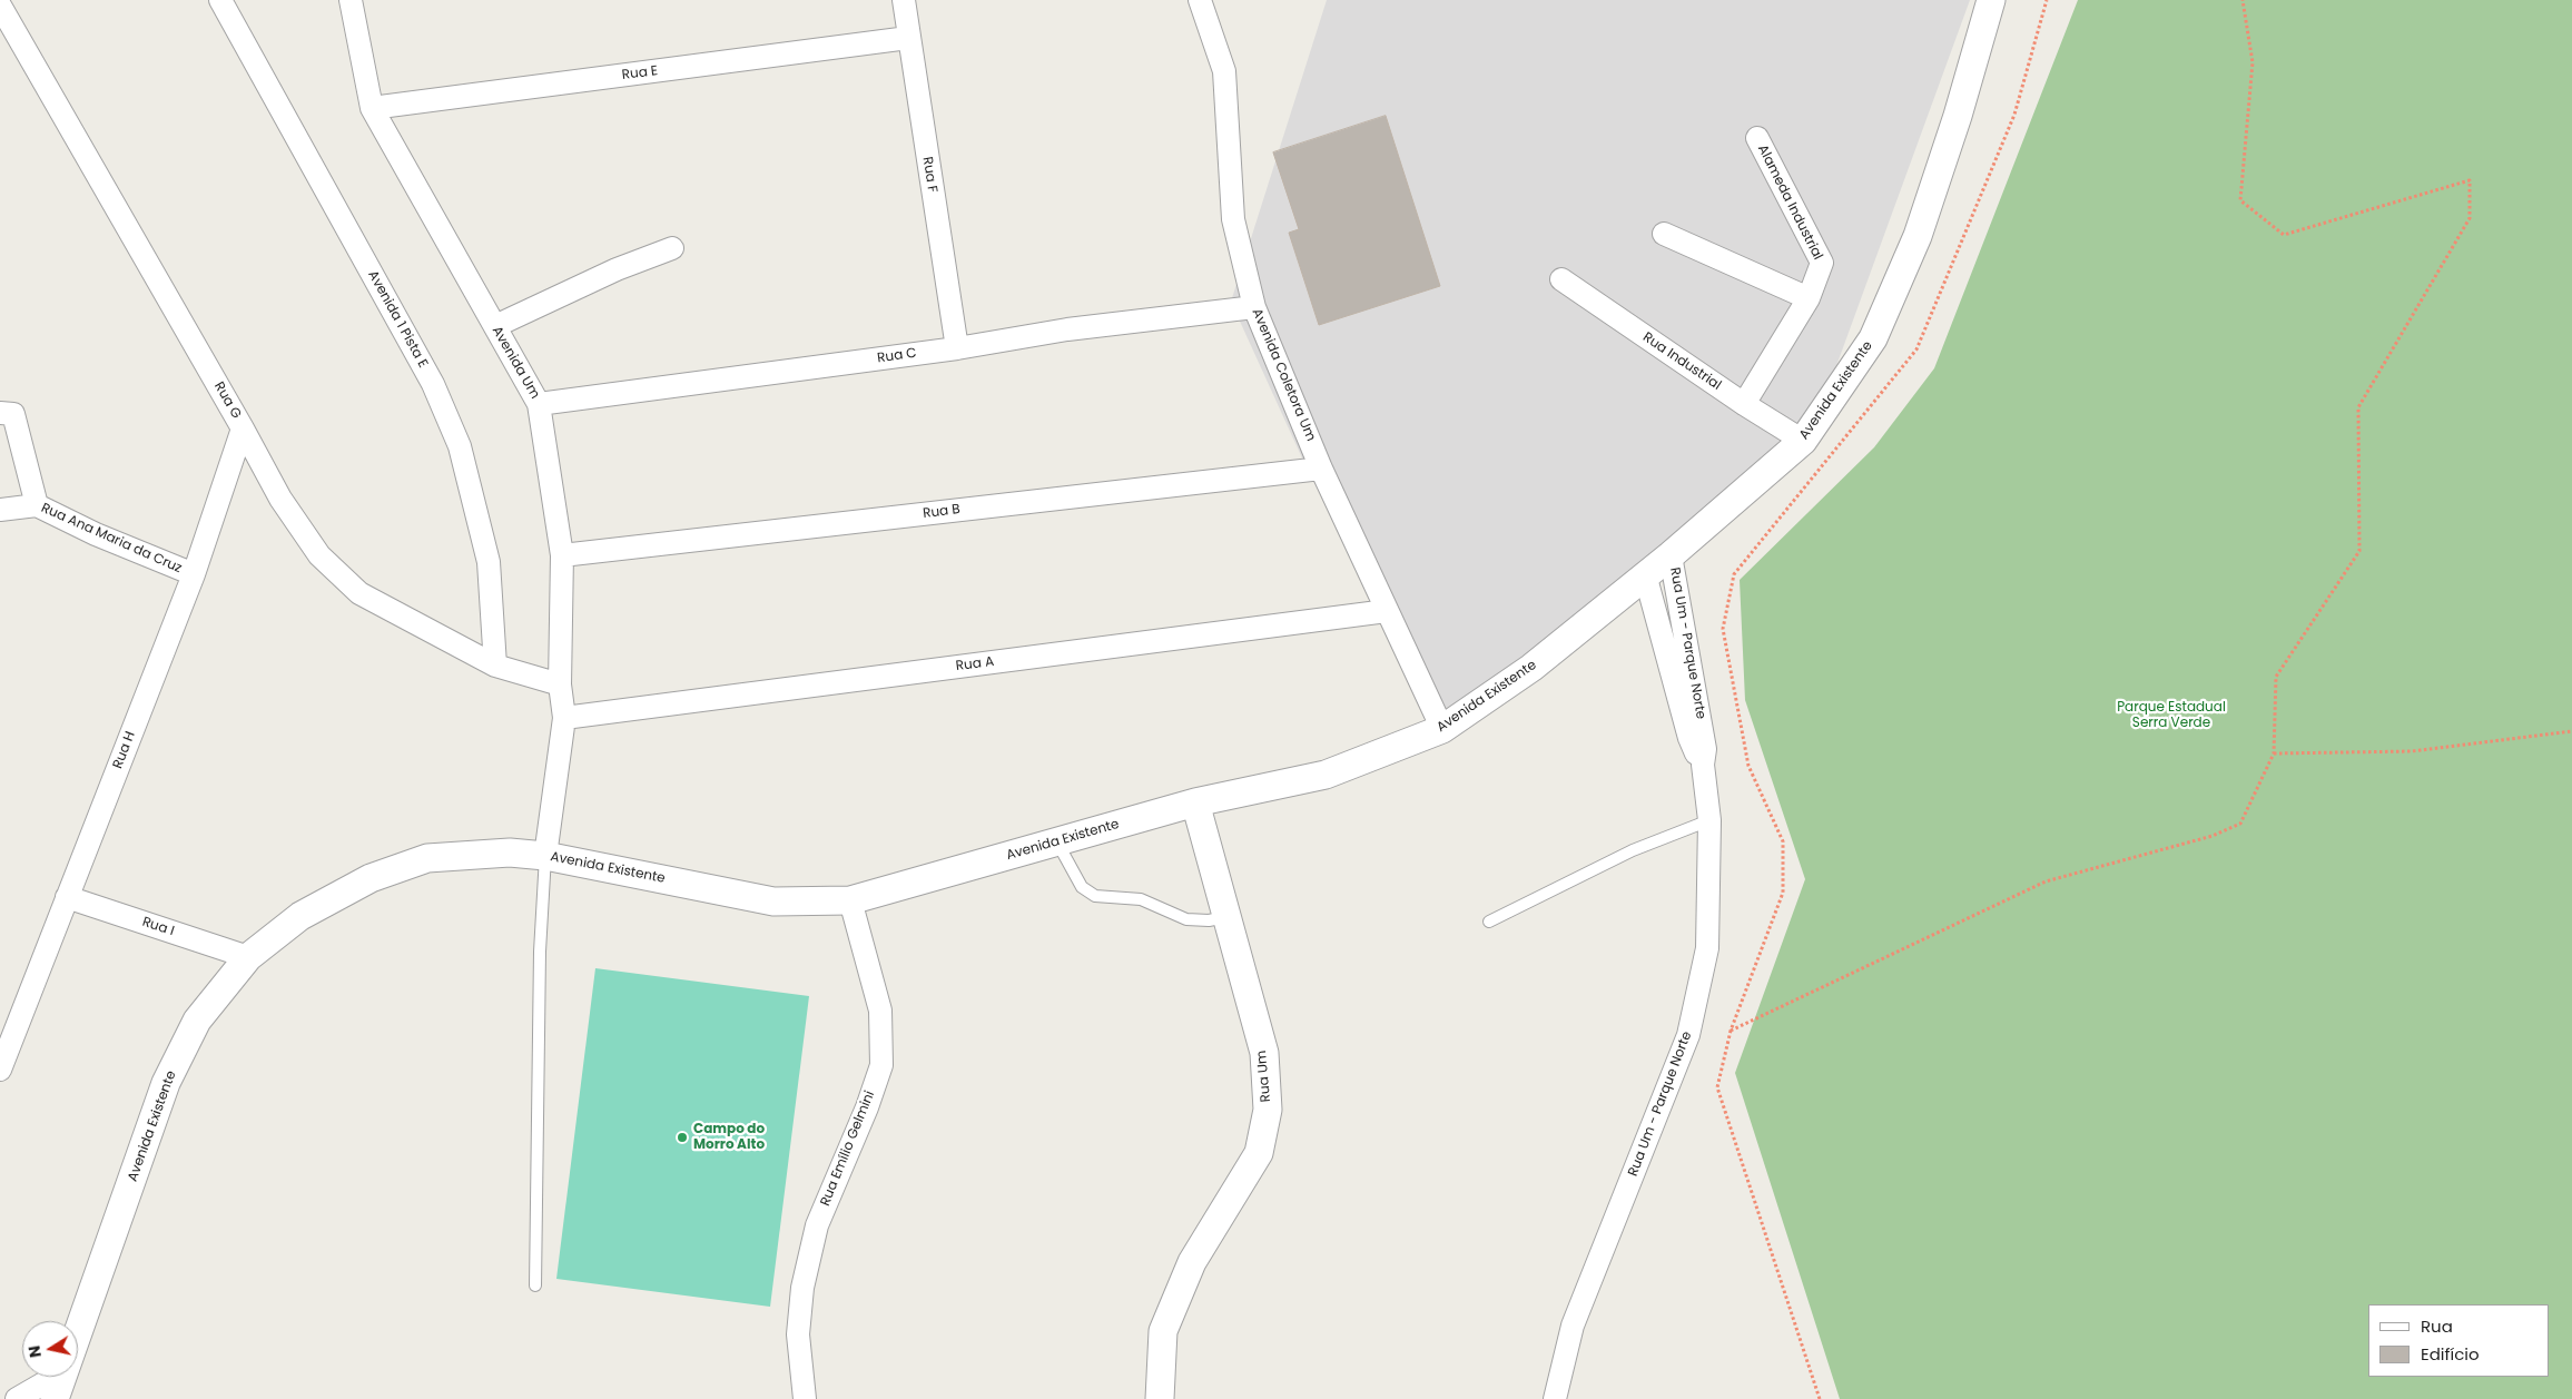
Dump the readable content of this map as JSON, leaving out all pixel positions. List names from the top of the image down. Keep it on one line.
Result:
{"streets":{"street":["Rua E","Rua F","Alameda Industrial","Avenida 1 Pista E","Rua C","Rua Industrial","Avenida Um","Avenida Coletora Um","Avenida Existente","Rua G","Rua B","Rua Ana Maria da Cruz","Rua Um - Parque Norte","Rua A","Rua H","Rua I","Rua Um","Rua Emílio Gelmini"]},"crossings":[["Rua E","Rua F"],["Rua E","Avenida Um"],["Rua F","Rua C"],["Alameda Industrial","Rua Industrial"],["Avenida 1 Pista E","Rua G"],["Rua C","Avenida Um"],["Rua C","Avenida Coletora Um"],["Rua Industrial","Avenida Existente"],["Avenida Um","Avenida Existente"],["Avenida Um","Rua G"],["Avenida Um","Rua B"],["Avenida Um","Rua A"],["Avenida Coletora Um","Avenida Existente"],["Avenida Coletora Um","Rua B"],["Avenida Coletora Um","Rua A"],["Avenida Existente","Rua Um - Parque Norte"],["Avenida Existente","Rua I"],["Avenida Existente","Rua Um"],["Avenida Existente","Rua Emílio Gelmini"],["Rua G","Rua H"],["Rua Ana Maria da Cruz","Rua H"],["Rua H","Rua I"]],"parks":["Parque Estadual Serra Verde"],"places":["Campo do Morro Alto"],"legend":["Rua","Edifício"],"north":"left"}
